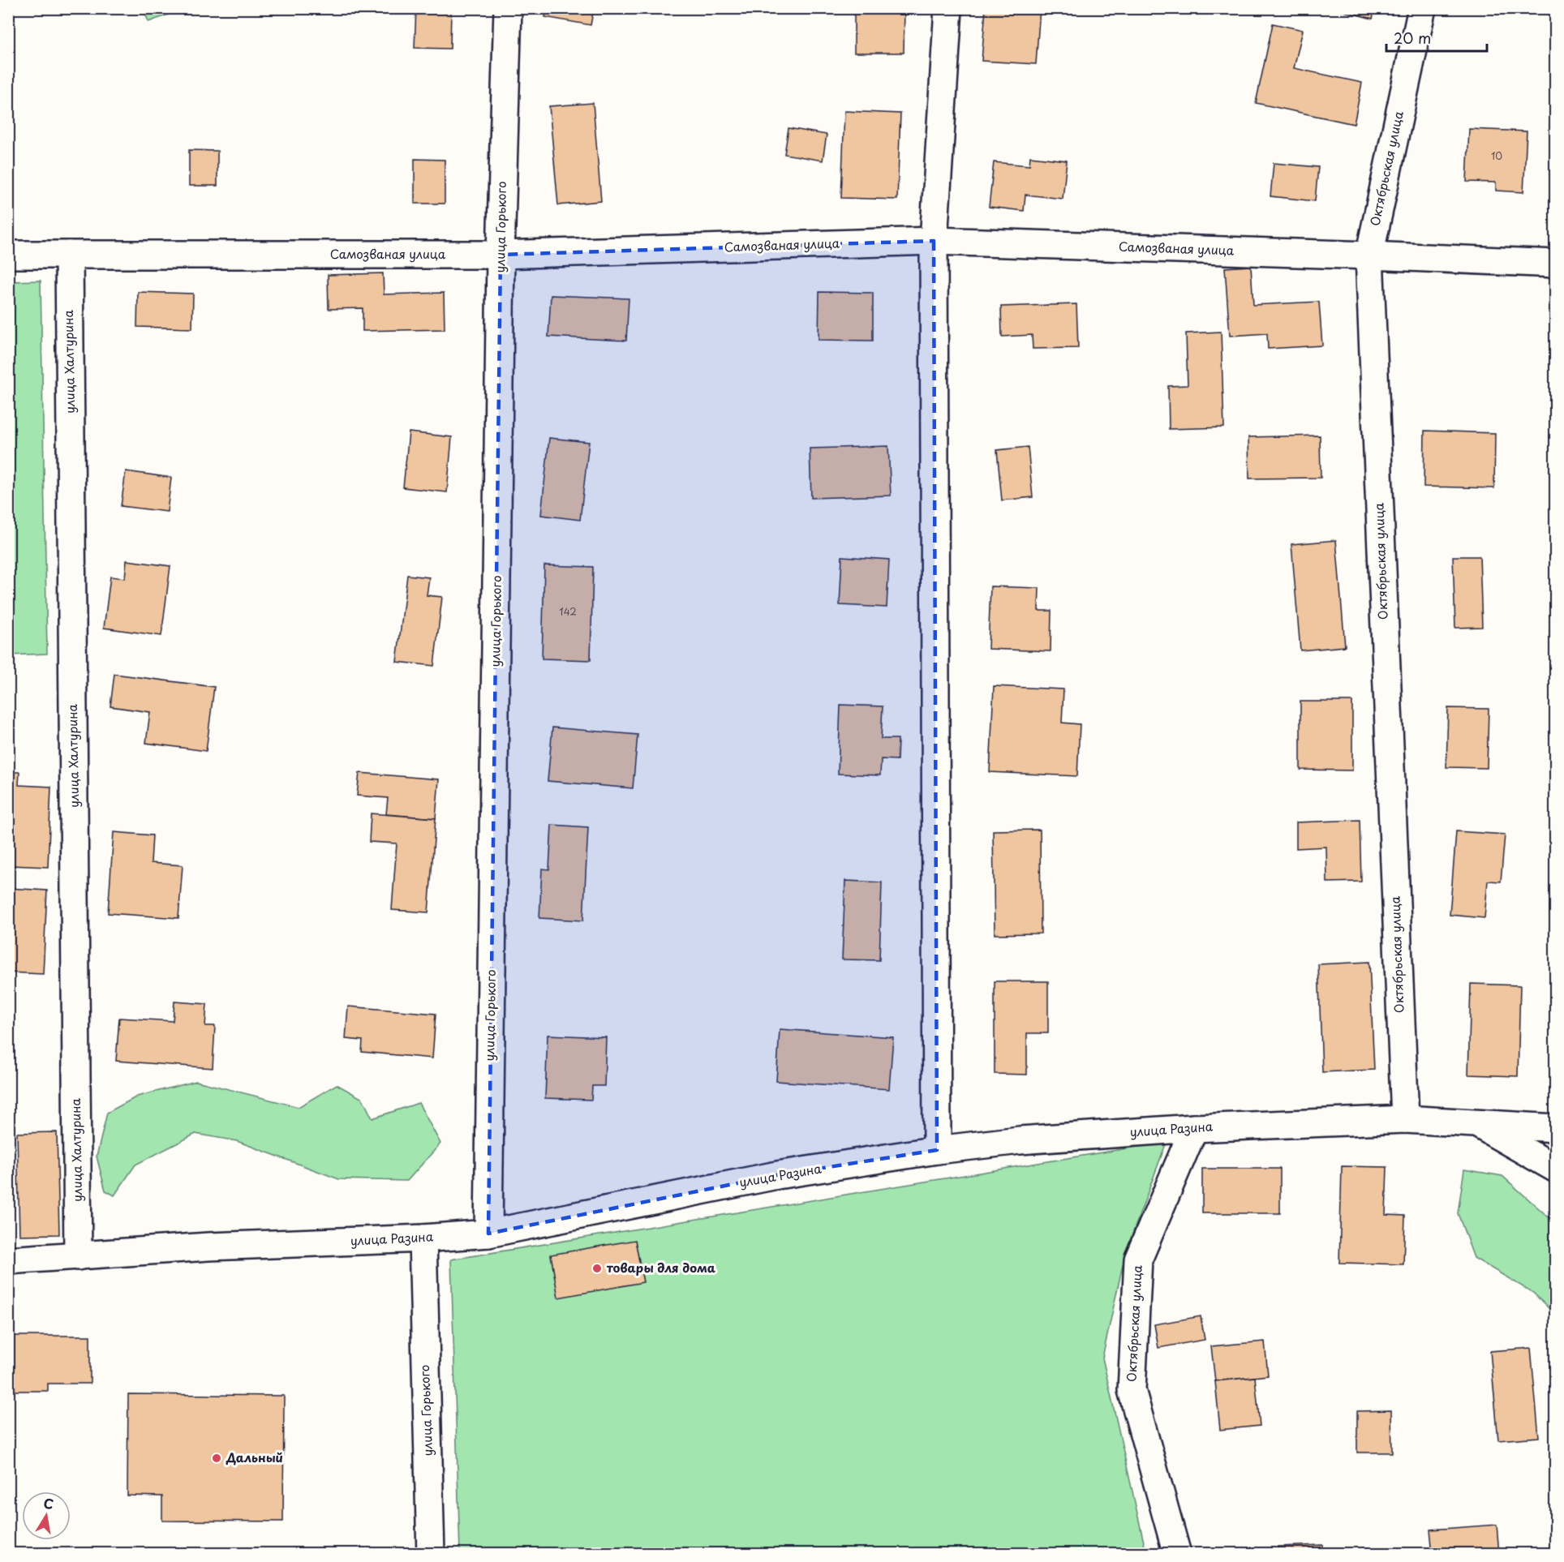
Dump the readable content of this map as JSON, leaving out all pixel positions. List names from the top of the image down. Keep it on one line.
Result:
{"streets":{"street":["Октябрьская улица","улица Горького","Самозваная улица","улица Халтурина","улица Разина"]},"crossings":[["Октябрьская улица","Самозваная улица"],["Октябрьская улица","улица Разина"],["улица Горького","Самозваная улица"],["улица Горького","улица Разина"],["Самозваная улица","улица Халтурина"],["улица Халтурина","улица Разина"]],"places":["товары для дома","Дальный"],"house_numbers":["10","142"],"scale_bar":"20 m","north":"top"}
